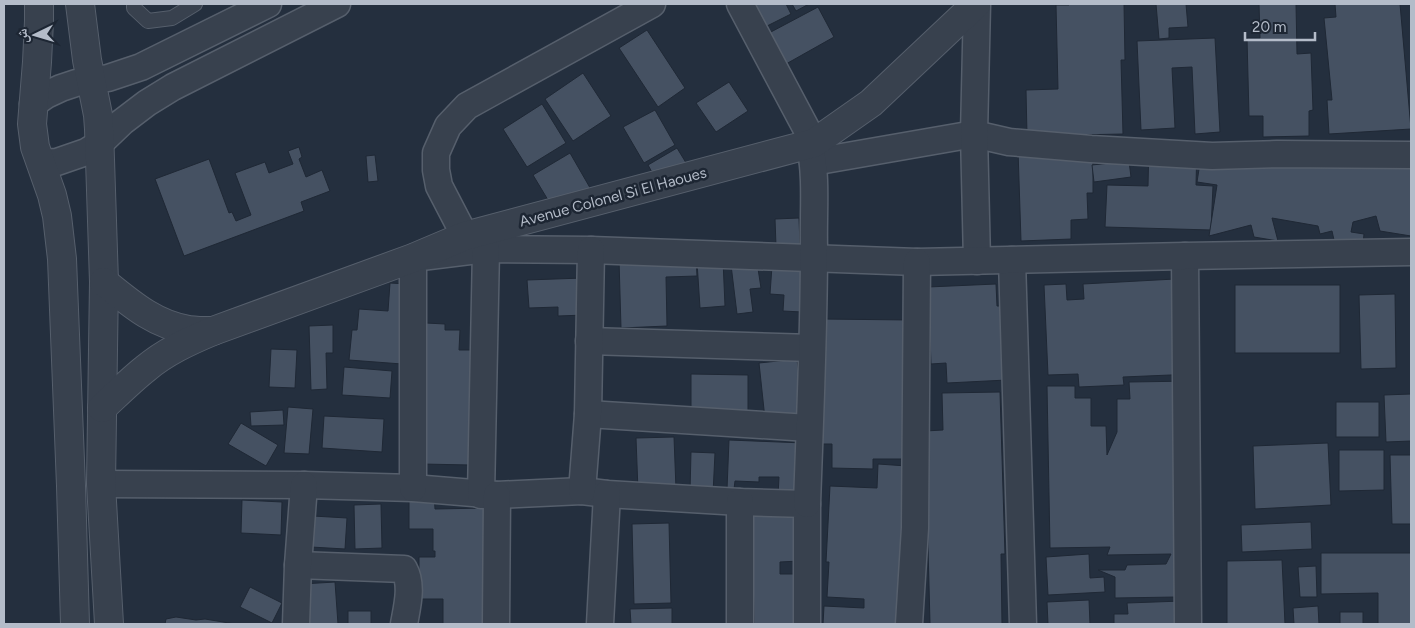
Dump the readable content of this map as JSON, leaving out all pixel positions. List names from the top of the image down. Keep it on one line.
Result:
{"streets":{"street":["Avenue Colonel Si El Haoues"]},"scale_bar":"20 m","north":"left"}
